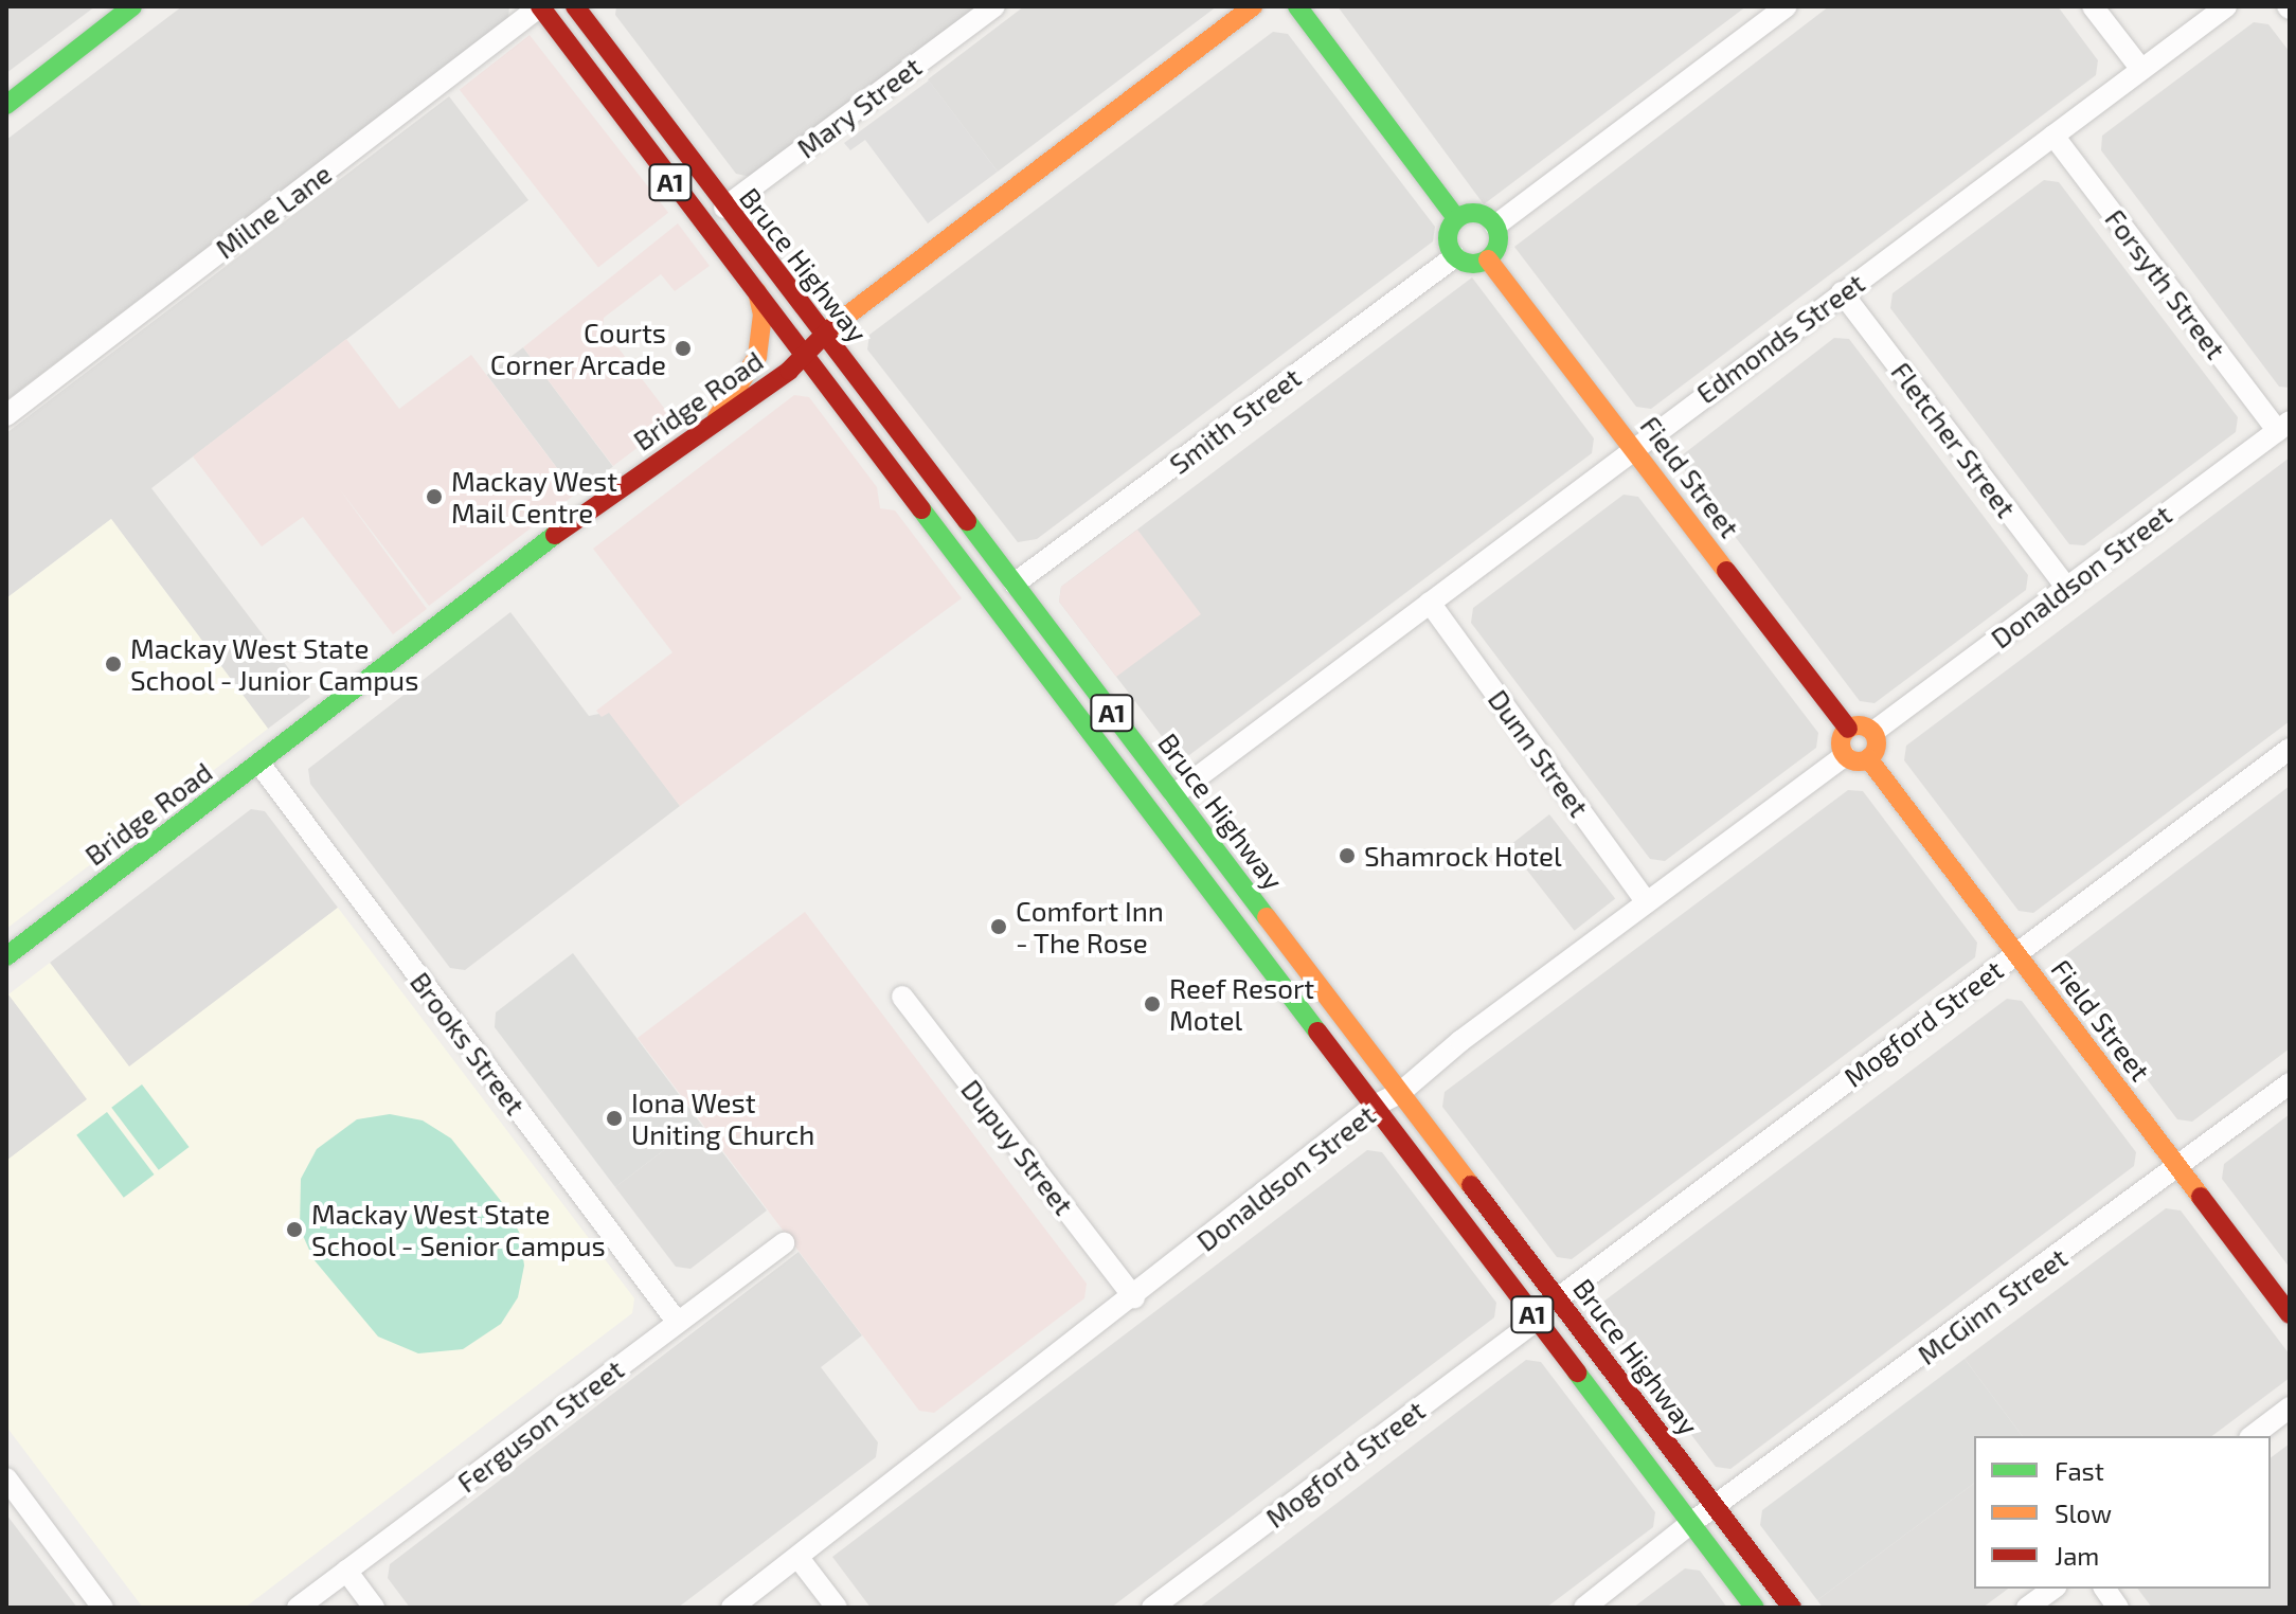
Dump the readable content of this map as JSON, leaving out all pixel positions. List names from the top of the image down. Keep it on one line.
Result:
{"streets":{"main road":["A1","Bruce Highway","Bridge Road","Field Street"],"street":["Mary Street","Milne Lane","Forsyth Street","Edmonds Street","Smith Street","Fletcher Street","Donaldson Street","Dunn Street","Mogford Street","Brooks Street","Dupuy Street","McGinn Street","Ferguson Street"]},"crossings":[["Mary Street","Bruce Highway"],["Milne Lane","Bruce Highway"],["Bruce Highway","Edmonds Street"],["Bruce Highway","Bridge Road"],["Bruce Highway","Smith Street"],["Bruce Highway","Donaldson Street"],["Bruce Highway","Mogford Street"],["Bruce Highway","McGinn Street"],["Forsyth Street","Edmonds Street"],["Forsyth Street","Donaldson Street"],["Edmonds Street","Fletcher Street"],["Edmonds Street","Field Street"],["Edmonds Street","Dunn Street"],["Bridge Road","Brooks Street"],["Smith Street","Field Street"],["Fletcher Street","Donaldson Street"],["Field Street","Donaldson Street"],["Field Street","Mogford Street"],["Field Street","McGinn Street"],["Donaldson Street","Dunn Street"],["Donaldson Street","Dupuy Street"],["Brooks Street","Ferguson Street"]],"places":["Courts Corner Arcade","Mackay West Mail Centre","Mackay West State School - Junior Campus","Shamrock Hotel","Comfort Inn - The Rose","Reef Resort Motel","Iona West Uniting Church","Mackay West State School - Senior Campus"],"legend":["Fast","Slow","Jam"]}
